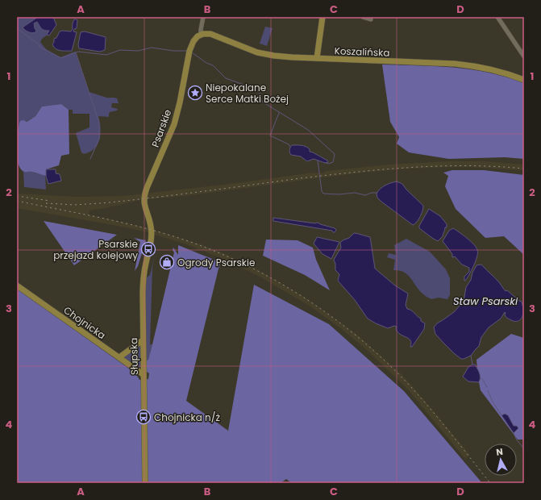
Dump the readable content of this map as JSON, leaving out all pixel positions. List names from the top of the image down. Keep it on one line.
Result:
{"streets":{"street":["Koszalińska","Psarskie","Chojnicka","Słupska"]},"crossings":[["Koszalińska","Psarskie"],["Psarskie","Słupska"],["Chojnicka","Słupska"]],"water":["Staw Psarski"],"places":{"place":["Niepokalane Serce Matki Bożej"],"bus stop":["Psarskie przejazd kolejowy","Chojnicka n/ż"],"shop":["Ogrody Psarskie"]},"north":"top","grid":{"columns":["A","B","C","D"],"rows":["1","2","3","4"]}}
